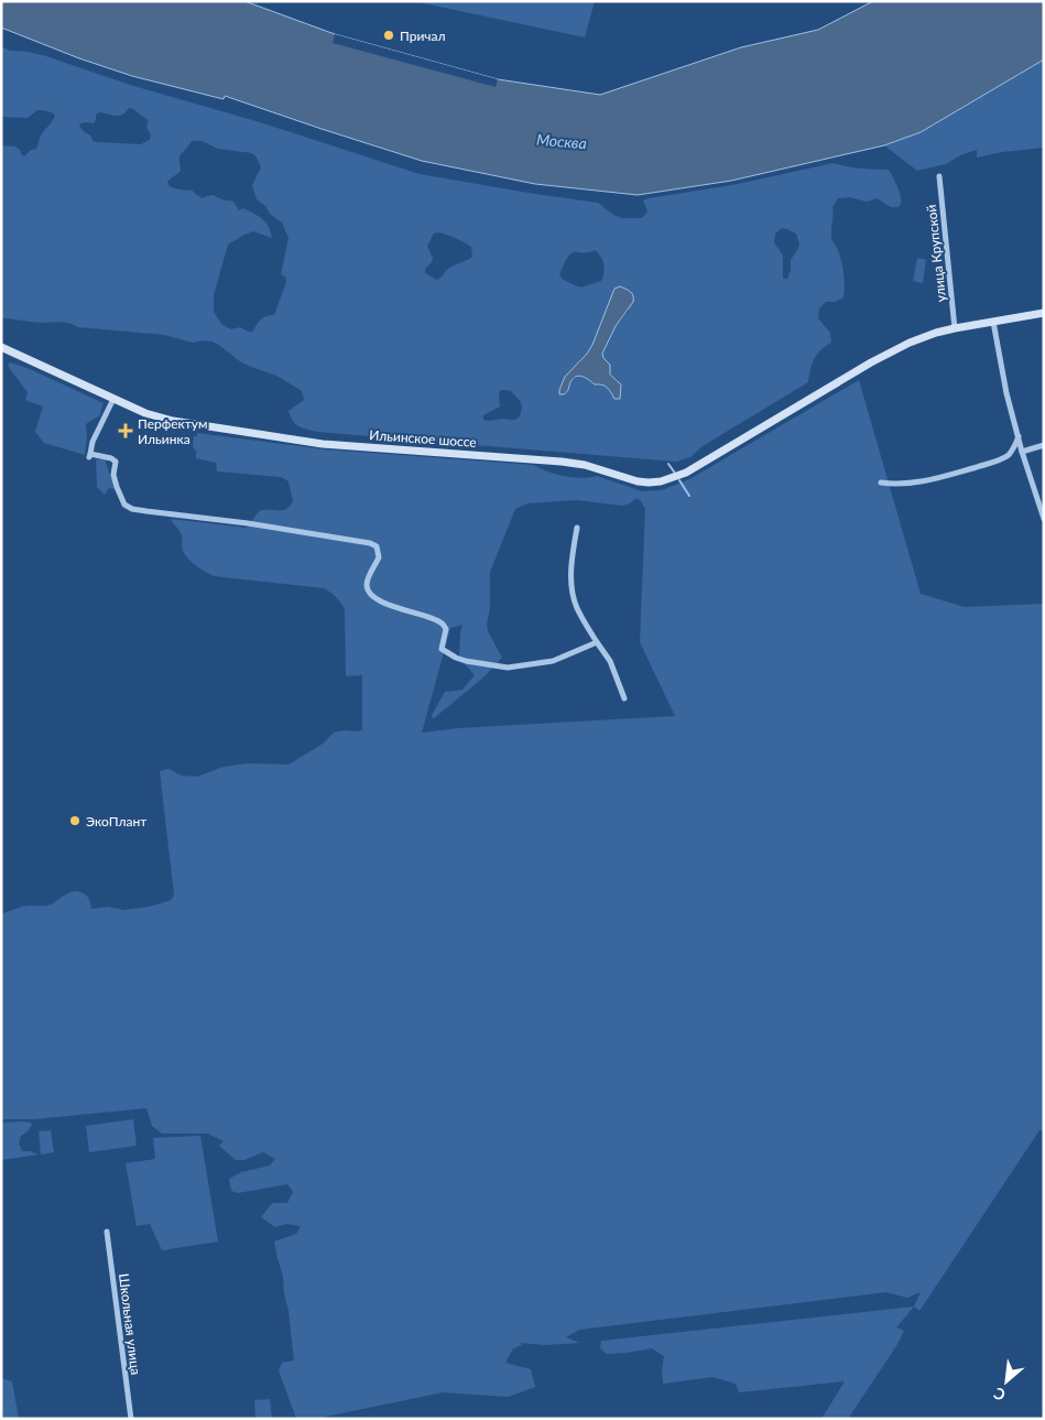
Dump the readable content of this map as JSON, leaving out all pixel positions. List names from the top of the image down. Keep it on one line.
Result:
{"streets":{"main road":["Ильинское шоссе"],"street":["улица Крупской","Школьная улица"]},"crossings":[["улица Крупской","Ильинское шоссе"]],"water":["Москва"],"places":{"other":["Причал","ЭкоПлант"],"health":["Перфектум Ильинка"]},"north":"bottom left"}
